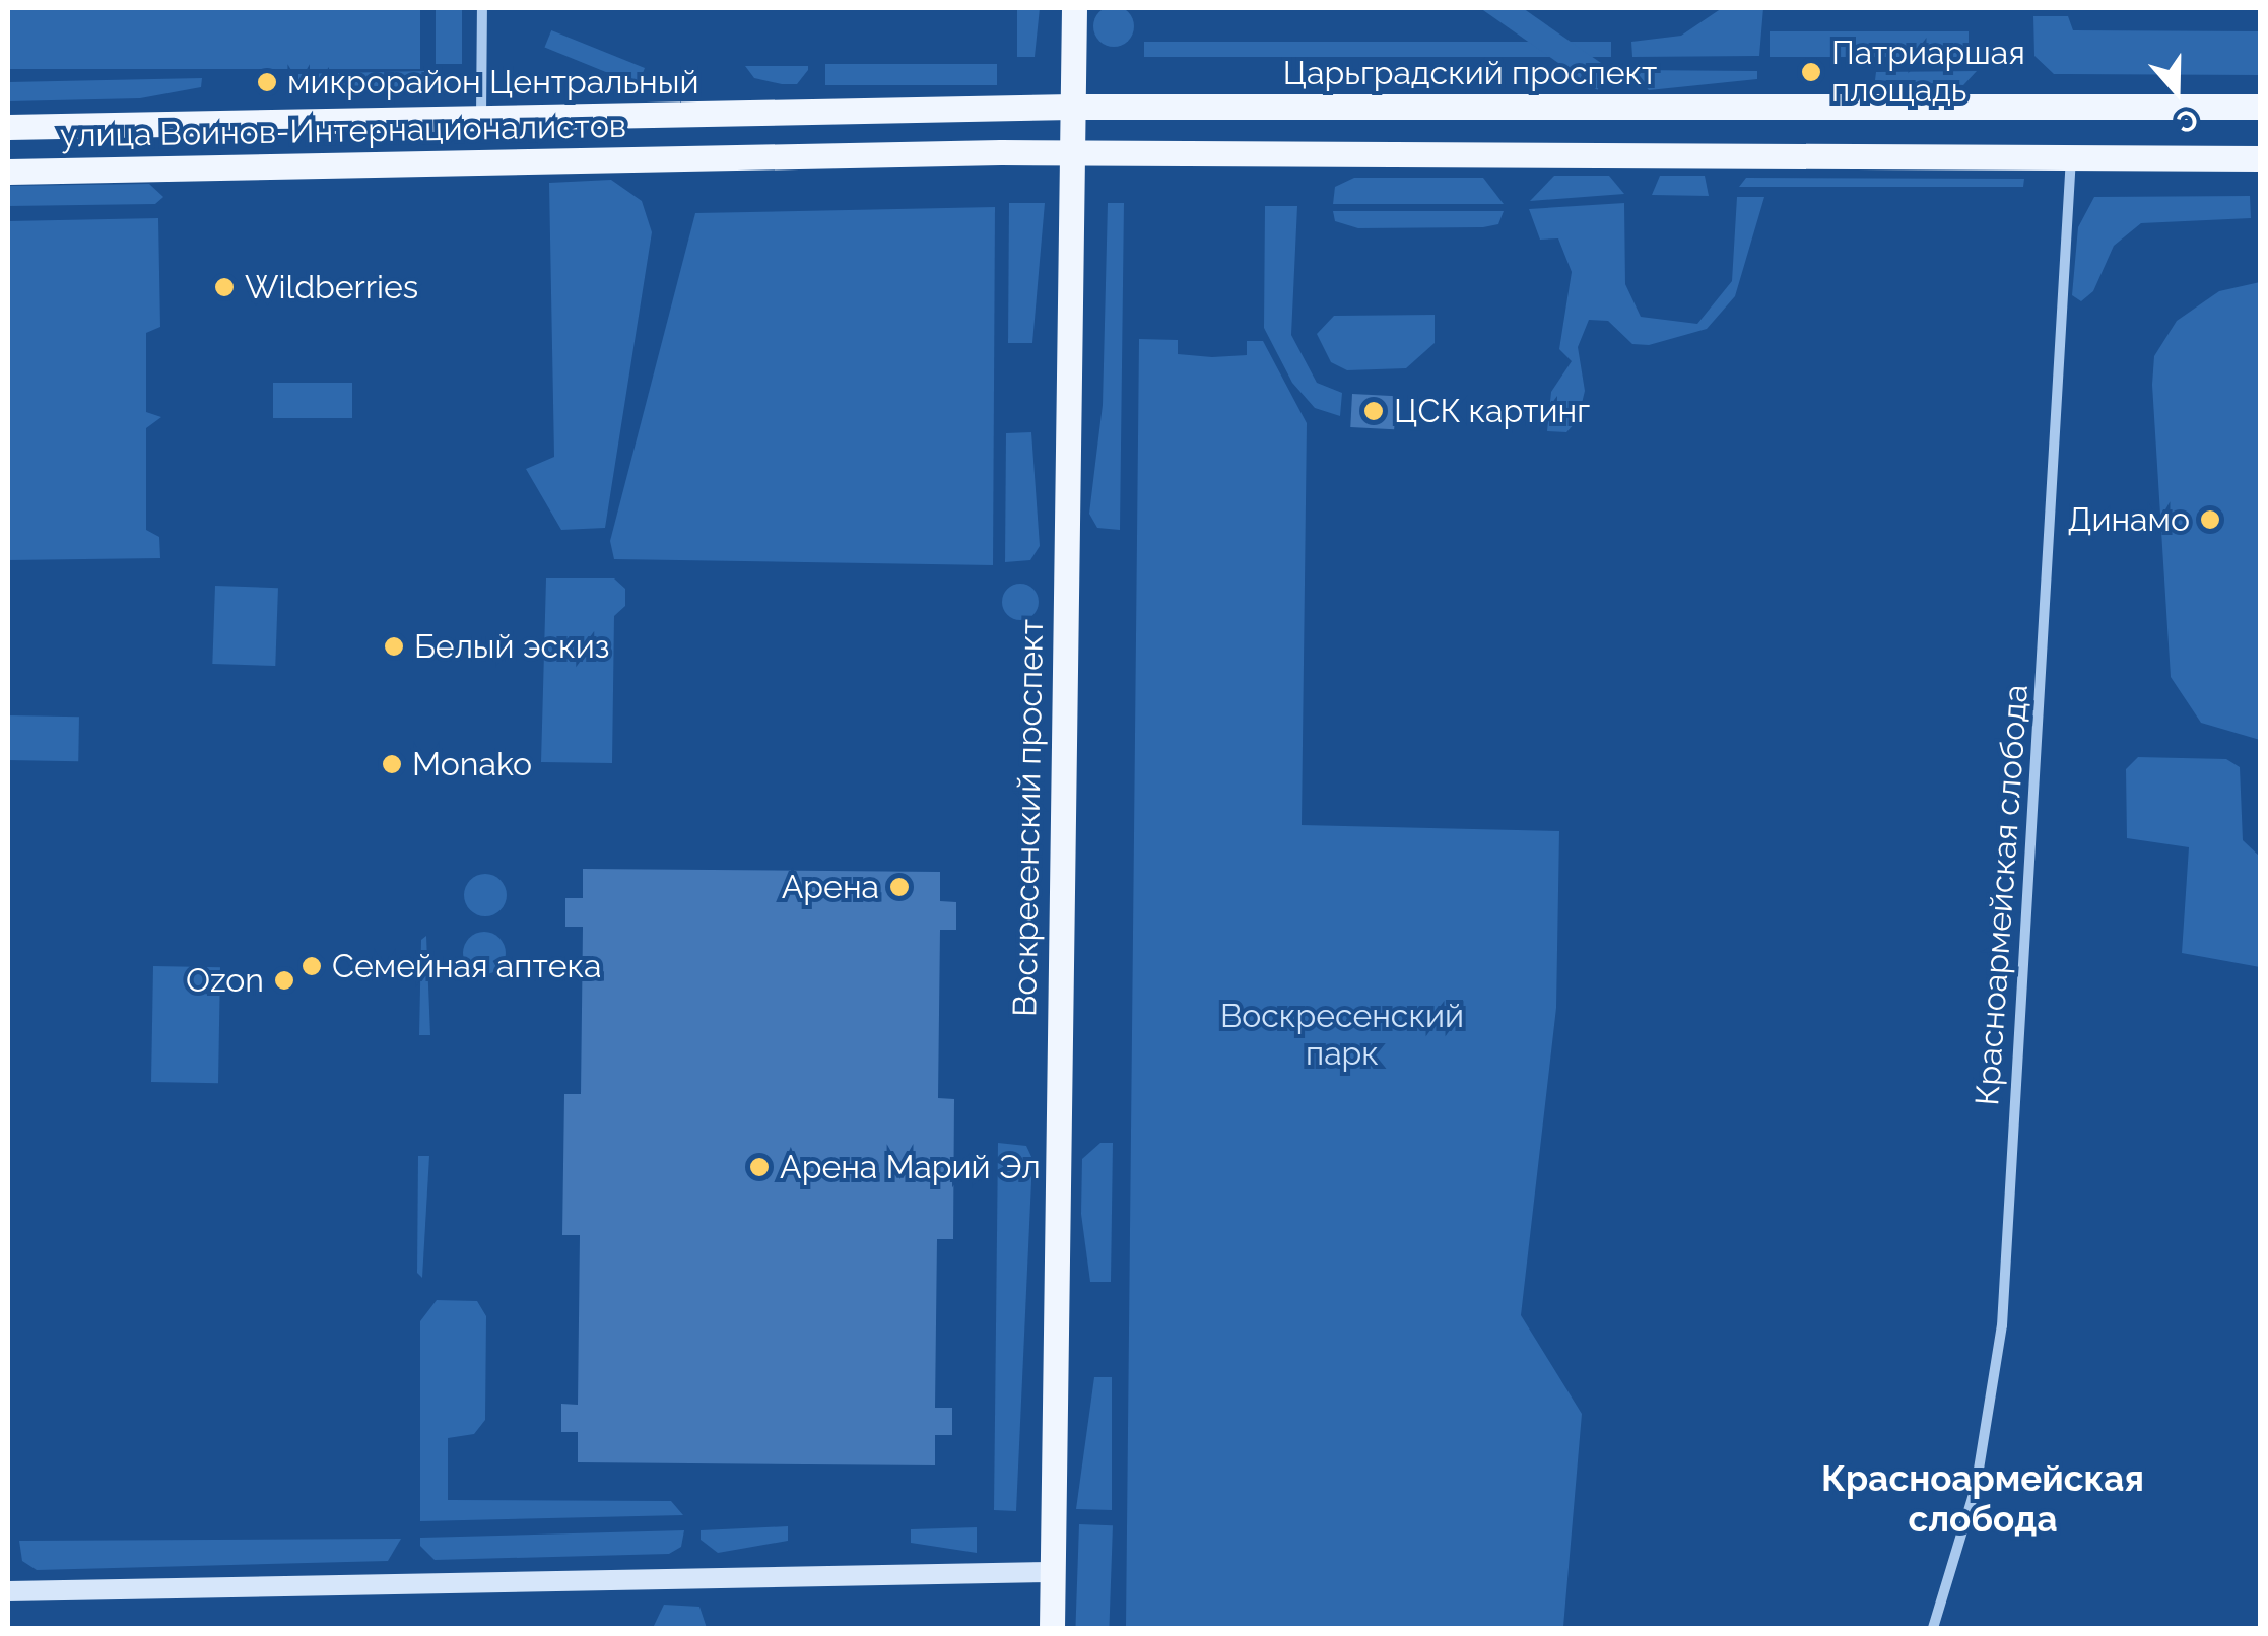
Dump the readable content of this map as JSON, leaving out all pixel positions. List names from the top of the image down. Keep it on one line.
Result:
{"streets":{"main road":["Царьградский проспект","улица Воинов-Интернационалистов","Воскресенский проспект"],"street":["Красноармейская слобода"]},"crossings":[["Царьградский проспект","улица Воинов-Интернационалистов"],["Царьградский проспект","Воскресенский проспект"],["улица Воинов-Интернационалистов","Воскресенский проспект"]],"districts":["Красноармейская слобода"],"parks":["Воскресенский парк"],"places":["Патриаршая площадь","микрорайон Центральный","Wildberries","ЦСК картинг","Динамо","Белый эскиз","Monako","Арена","Семейная аптека","Ozon","Арена Марий Эл"],"north":"bottom"}
